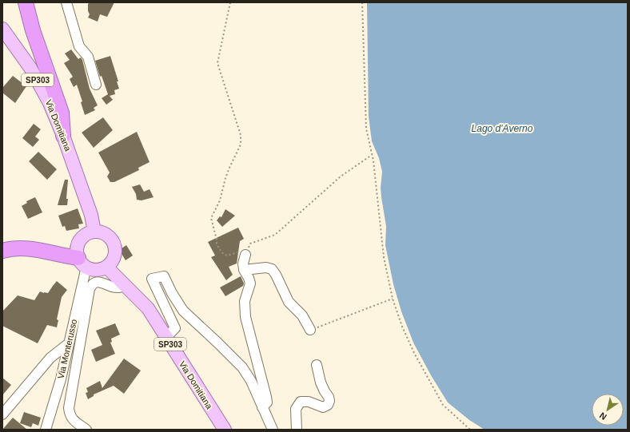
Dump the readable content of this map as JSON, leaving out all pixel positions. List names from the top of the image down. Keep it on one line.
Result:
{"streets":{"main road":["SP303","Via Domitiana"],"street":["Via Monterusso"]},"crossings":[["Via Domitiana","Via Monterusso"]],"water":["Lago d'Averno"],"north":"bottom left"}
